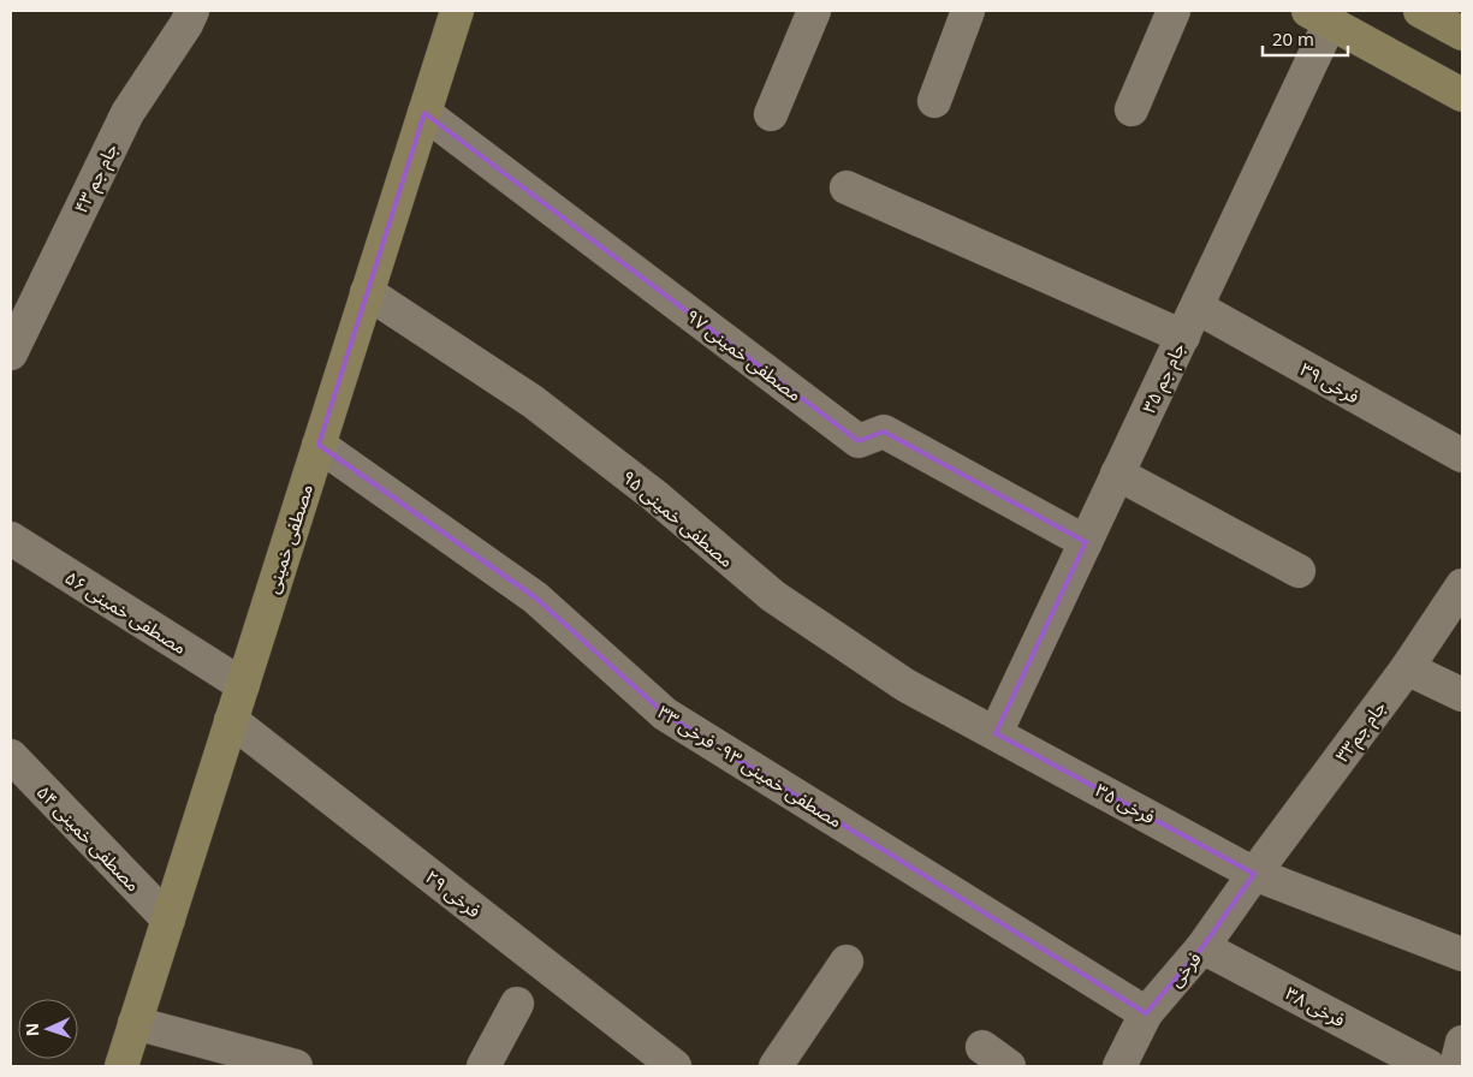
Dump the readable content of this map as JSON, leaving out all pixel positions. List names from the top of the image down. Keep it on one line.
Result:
{"streets":{"main road":["مصطفی خمینی"],"street":["جام جم ۴۳","مصطفی خمینی ۹۷","جام جم ۳۵","فرخی ۳۹","مصطفی خمینی ۹۵","مصطفی خمینی ۵۶","جام جم۳۳","مصطفی خمینی ۹۳- فرخی ۳۳","فرخی ۳۵","مصطفی خمینی ۵۴","فرخی ۲۹","فرخی","فرخی ۳۸"]},"crossings":[["مصطفی خمینی ۹۷","جام جم ۳۵"],["مصطفی خمینی ۹۷","مصطفی خمینی"],["جام جم ۳۵","فرخی ۳۹"],["جام جم ۳۵","مصطفی خمینی ۹۵"],["جام جم ۳۵","فرخی ۳۵"],["مصطفی خمینی ۹۵","مصطفی خمینی"],["مصطفی خمینی ۹۵","فرخی ۳۵"],["مصطفی خمینی","مصطفی خمینی ۵۶"],["مصطفی خمینی","مصطفی خمینی ۹۳- فرخی ۳۳"],["مصطفی خمینی","مصطفی خمینی ۵۴"],["مصطفی خمینی","فرخی ۲۹"],["جام جم۳۳","فرخی ۳۵"],["جام جم۳۳","فرخی"],["مصطفی خمینی ۹۳- فرخی ۳۳","فرخی"],["فرخی ۳۵","فرخی"],["فرخی","فرخی ۳۸"]],"scale_bar":"20 m","north":"left"}
